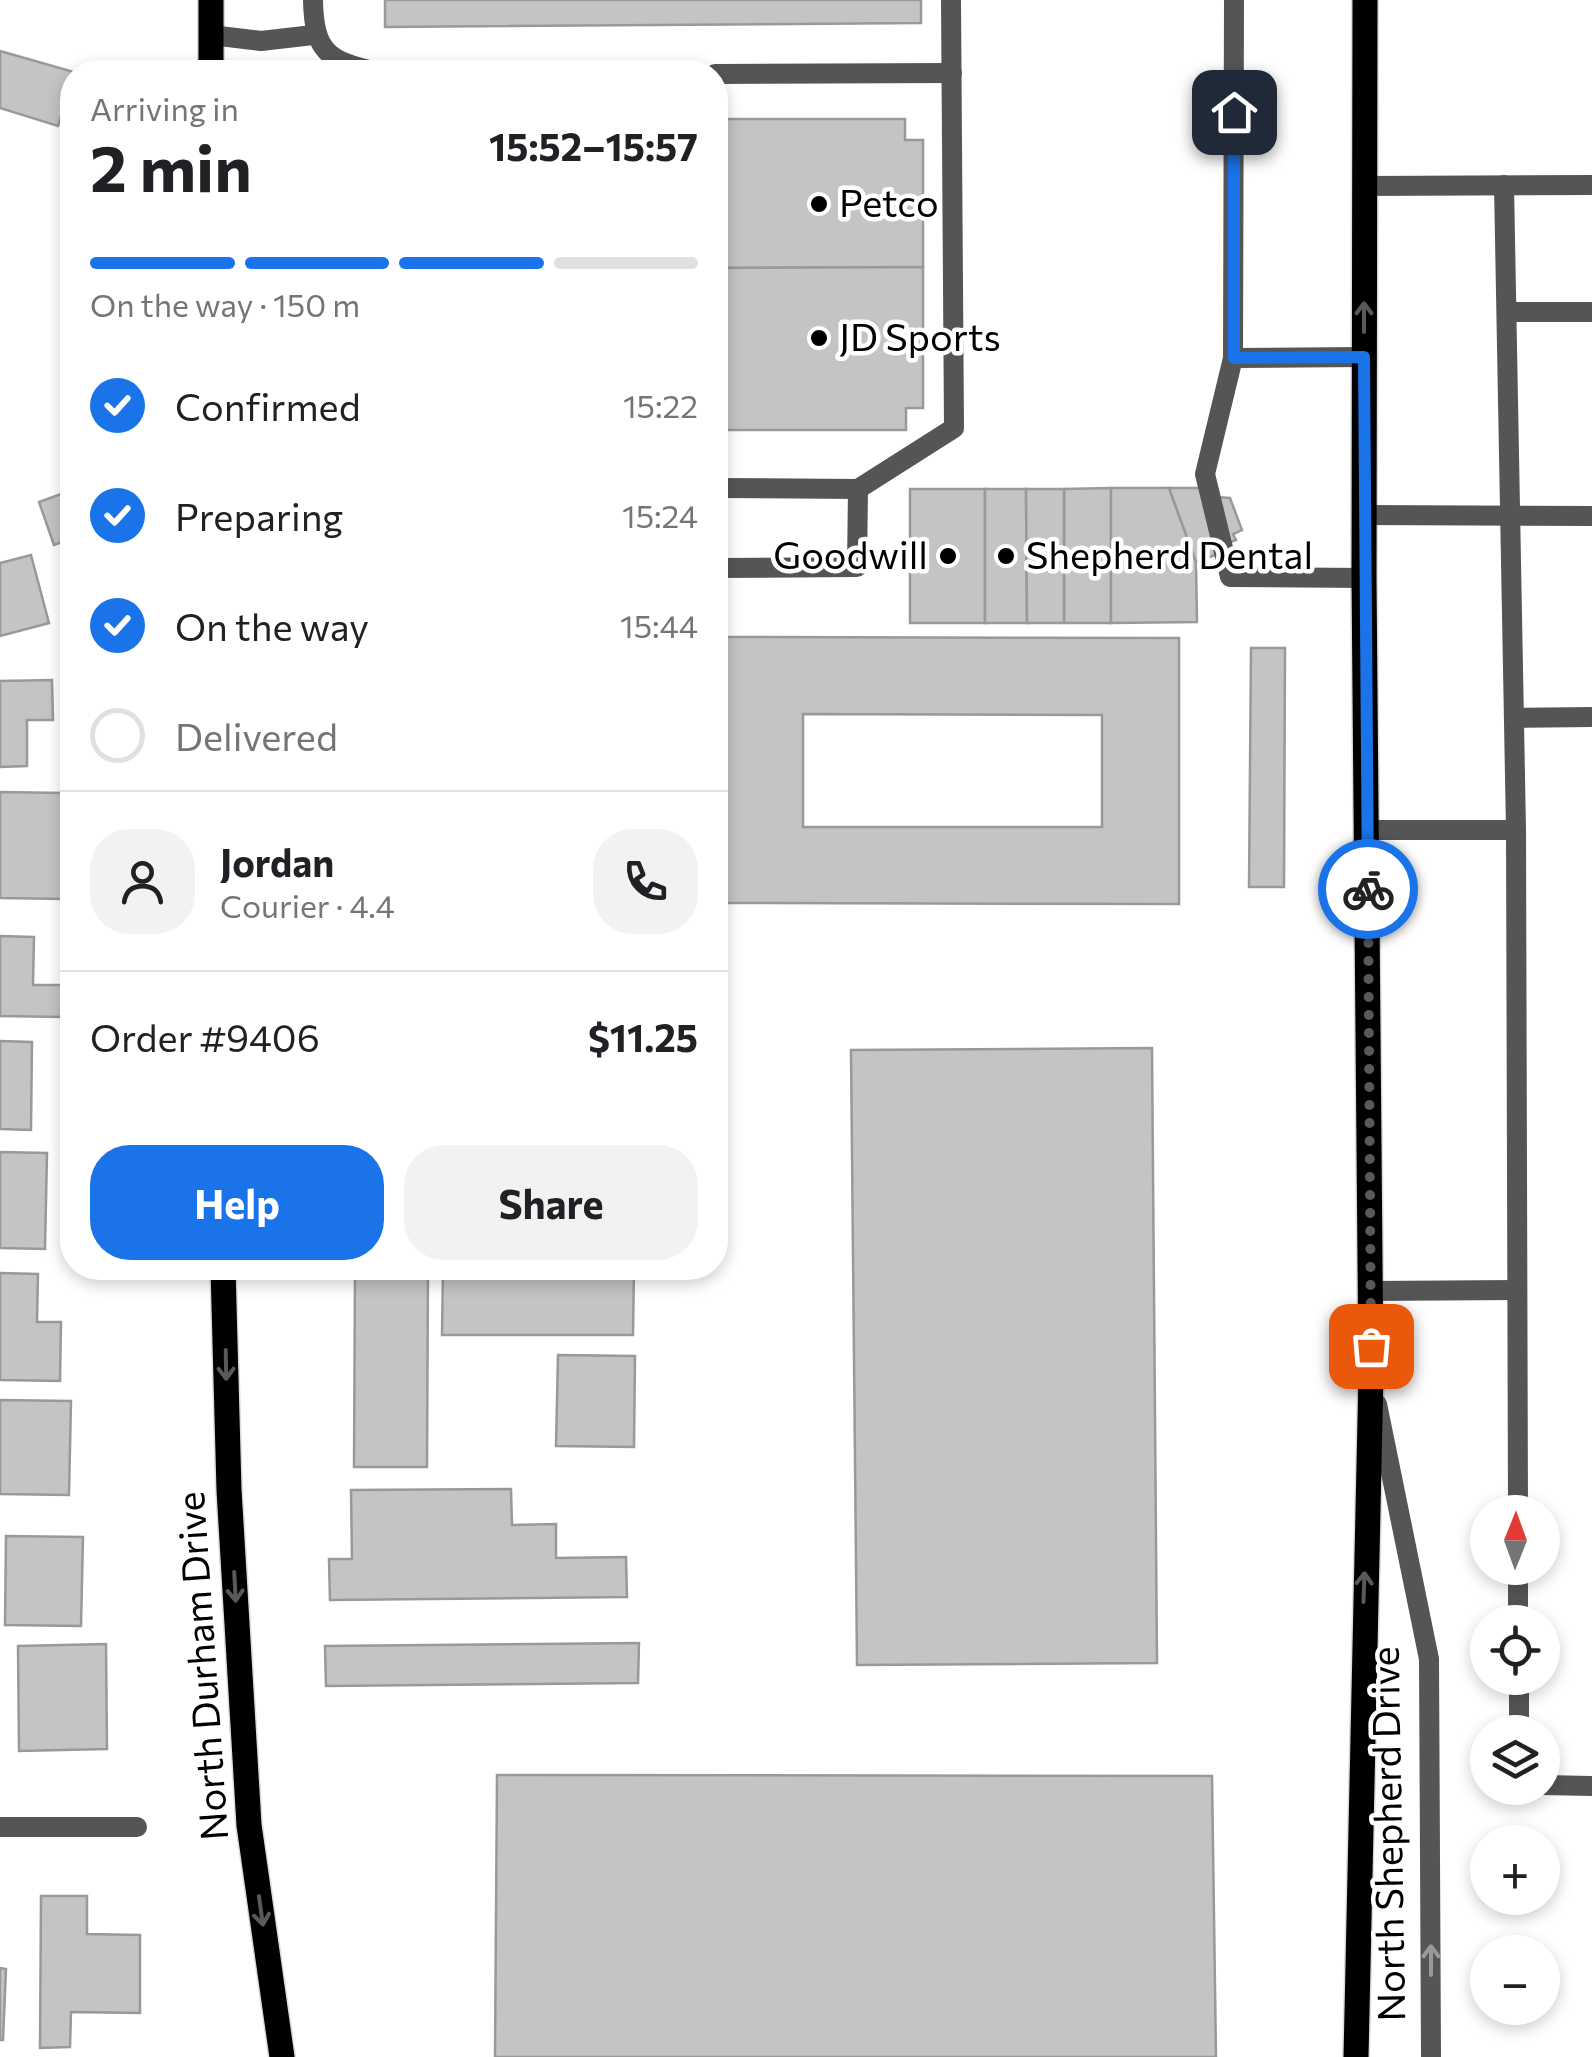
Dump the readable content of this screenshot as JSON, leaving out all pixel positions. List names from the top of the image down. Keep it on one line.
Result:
{"streets":{"main road":["North Durham Drive","North Shepherd Drive"]},"one_way":["North Durham Drive","North Shepherd Drive"],"places":["Petco","JD Sports","Goodwill","Shepherd Dental"],"north":"top","page":{"heading":["2 min","Arriving in","15:52–15:57"],"panel":["Jordan","Courier · 4.4","Order #9406","$11.25"],"bar":"On the way · 150 m","list":[["Confirmed","15:22"],["Preparing","15:24"],["On the way","15:44"],"Delivered"],"buttons":["Help","Share"],"map_buttons":["+","−"]}}
